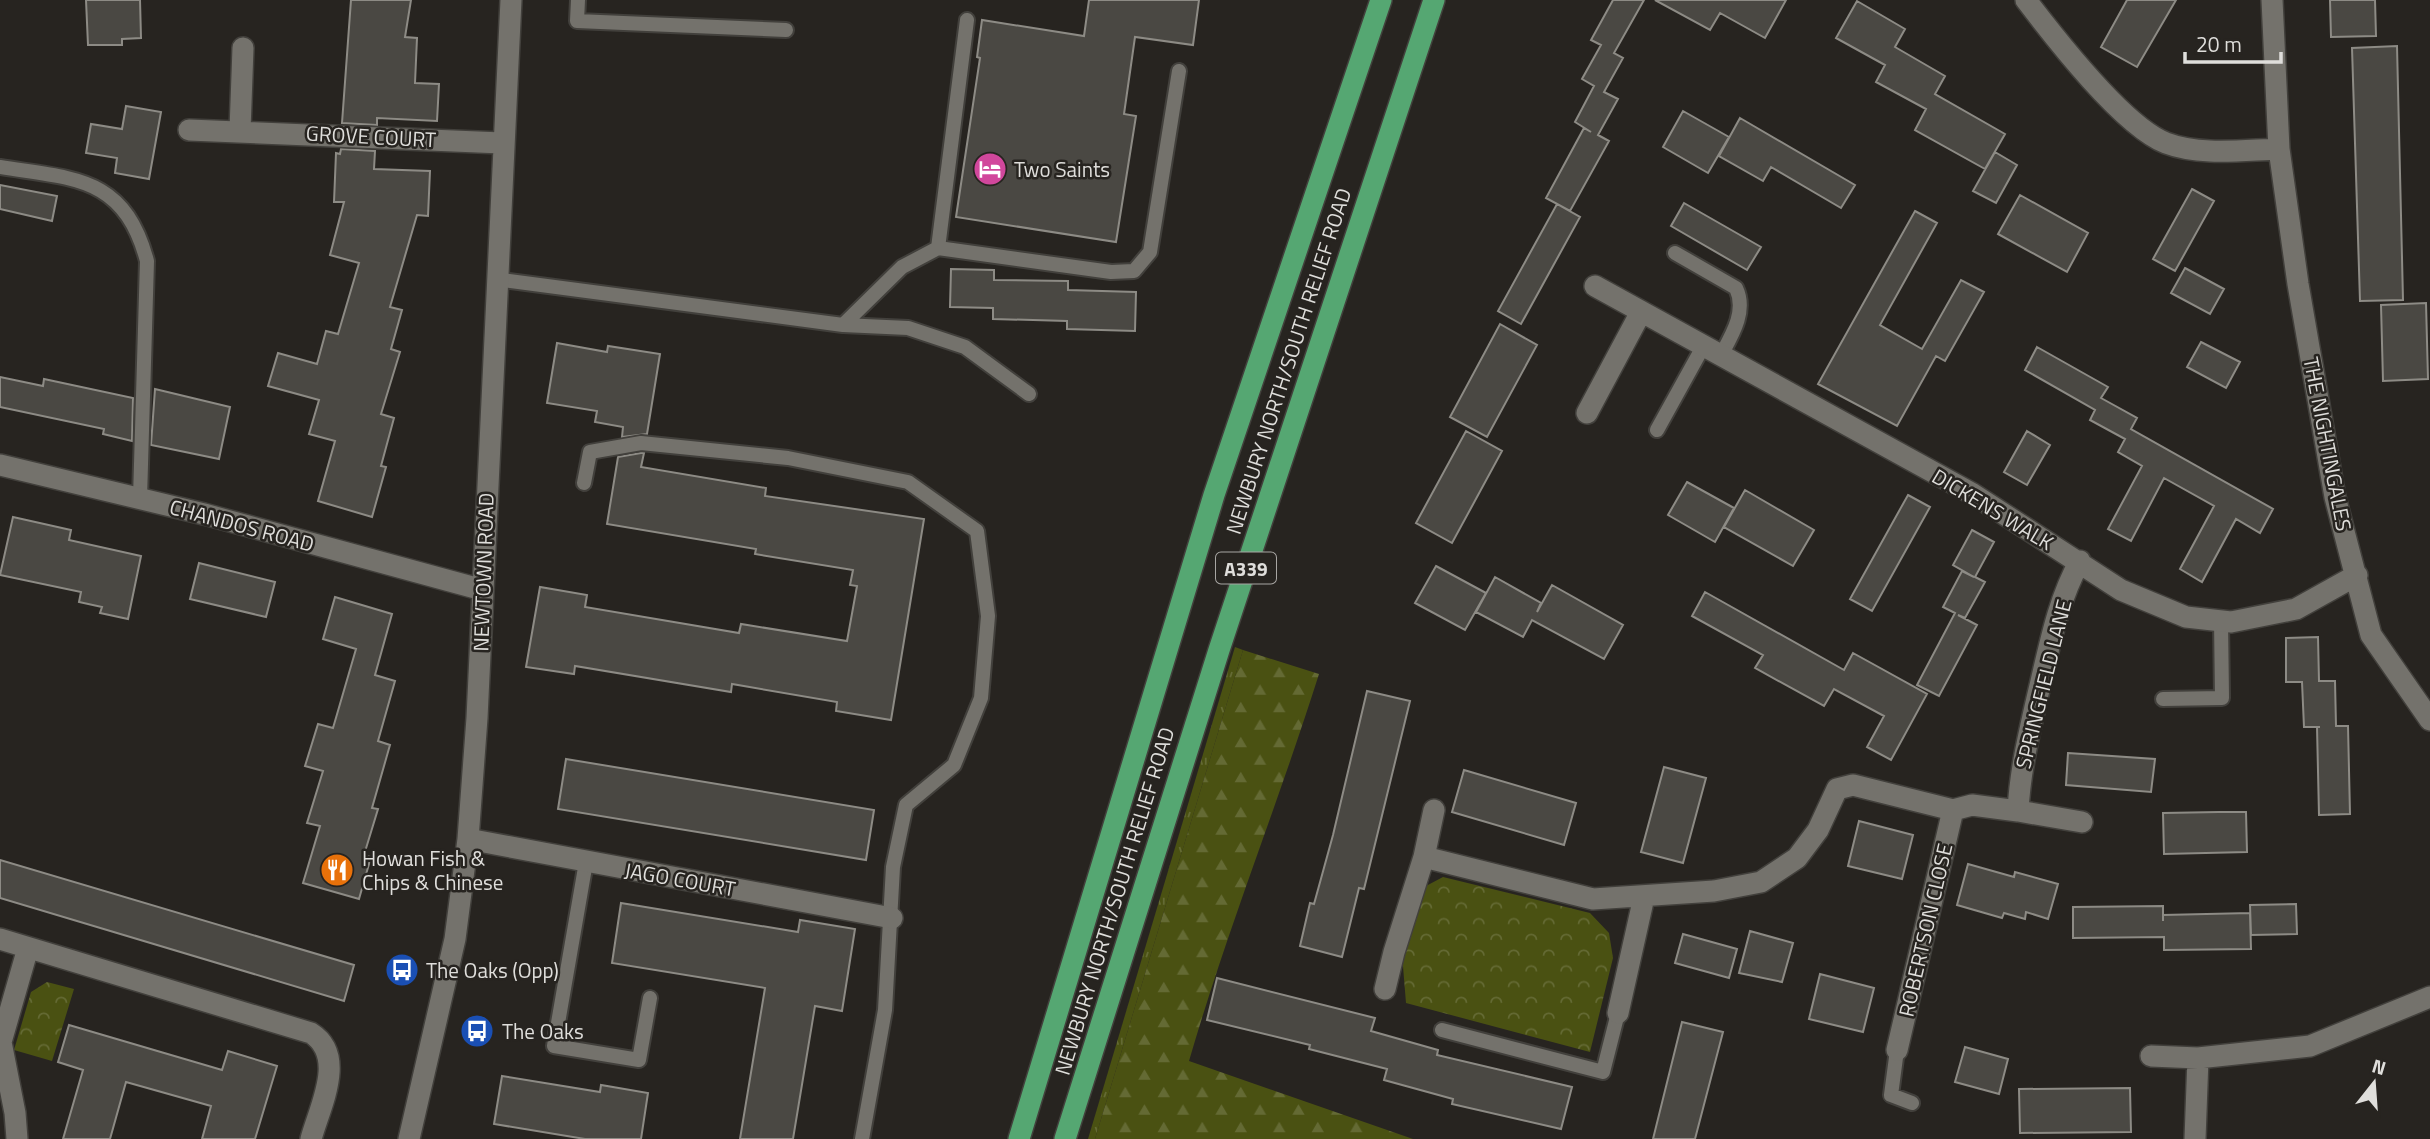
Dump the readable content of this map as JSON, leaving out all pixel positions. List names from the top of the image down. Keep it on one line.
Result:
{"streets":{"highway":["NEWBURY NORTH/SOUTH RELIEF ROAD","A339"],"street":["GROVE COURT","THE NIGHTINGALES","DICKENS WALK","CHANDOS ROAD","NEWTOWN ROAD","SPRINGFIELD LANE","JAGO COURT","ROBERTSON CLOSE"]},"crossings":[["GROVE COURT","NEWTOWN ROAD"],["THE NIGHTINGALES","DICKENS WALK"],["DICKENS WALK","SPRINGFIELD LANE"],["CHANDOS ROAD","NEWTOWN ROAD"],["NEWTOWN ROAD","JAGO COURT"]],"places":{"hotel":["Two Saints"],"restaurant":["Howan Fish & Chips & Chinese"],"bus stop":["The Oaks (Opp)","The Oaks"]},"scale_bar":"20 m","north":"top"}
